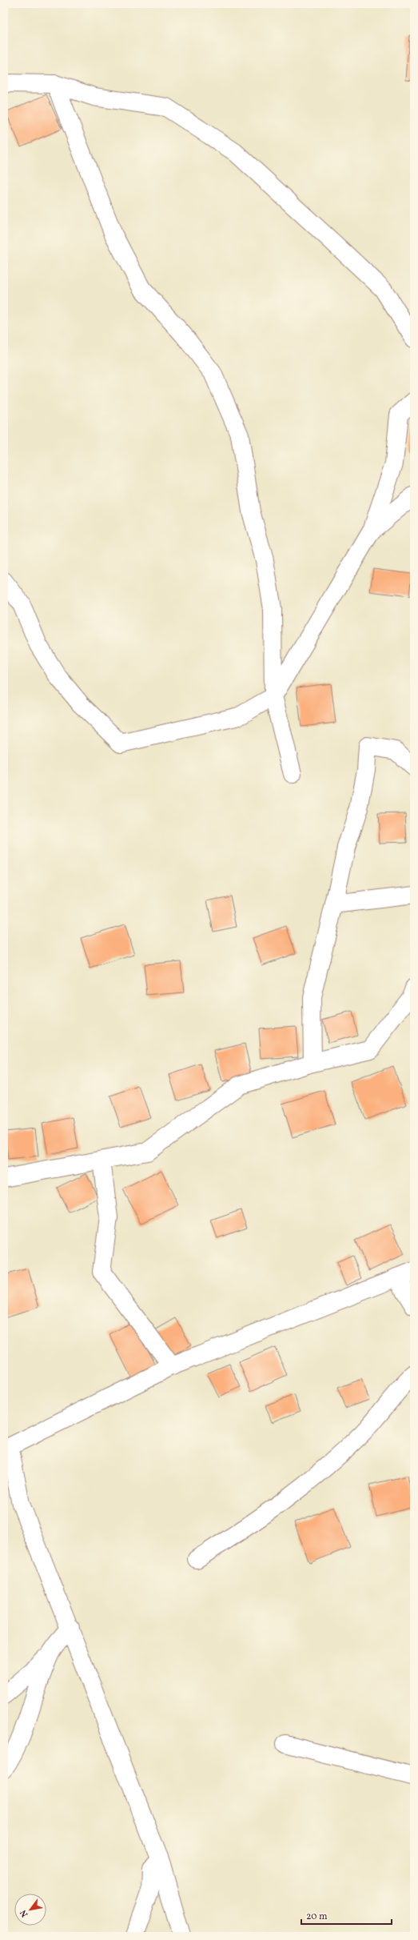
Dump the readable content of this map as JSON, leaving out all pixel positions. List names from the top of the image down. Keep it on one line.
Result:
{"scale_bar":"20 m","north":"bottom left"}
